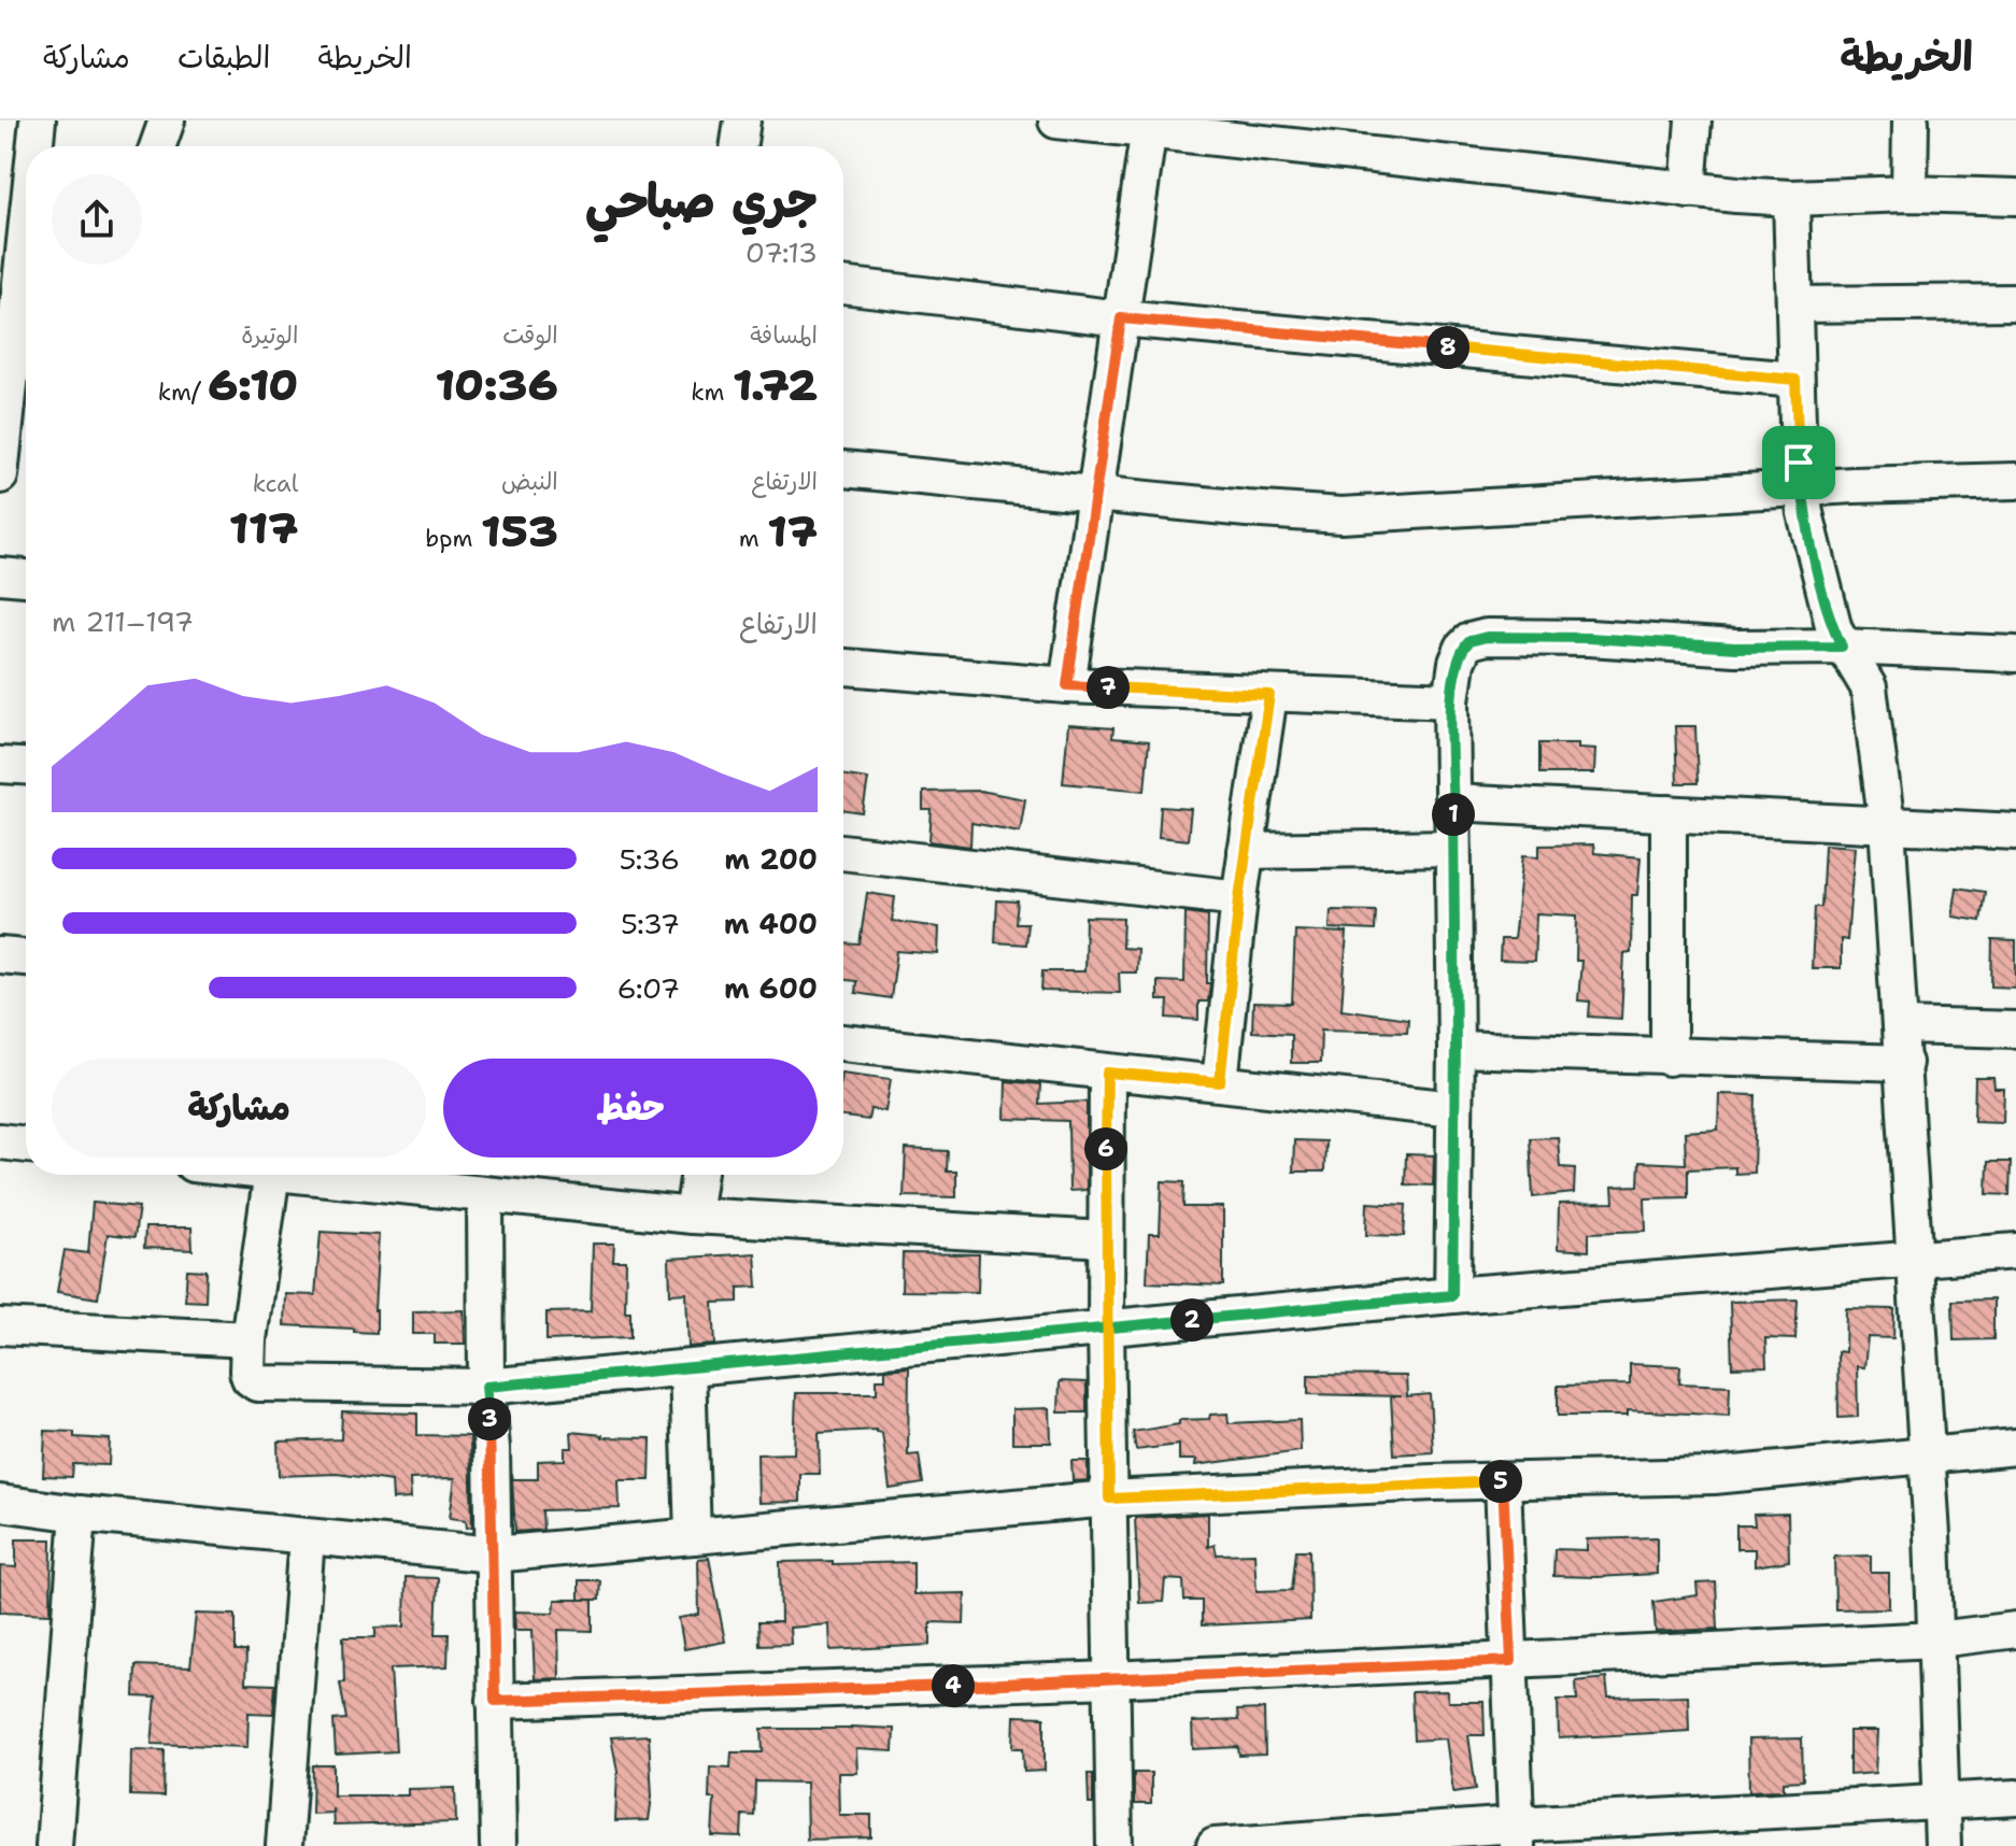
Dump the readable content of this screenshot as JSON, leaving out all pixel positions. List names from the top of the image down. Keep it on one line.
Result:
{"page":{"header":"الخريطة","nav":["الخريطة","الطبقات","مشاركة"],"heading":["جري صباحي","07:13"],"stats":[["المسافة","1.72 km"],["الوقت","10:36"],["الوتيرة","6:10 /km"],["الارتفاع","17 m"],["النبض","153 bpm"],["kcal","117"]],"pins":["8","7","1","6","2","3","5","4"],"chart":["الارتفاع","197–211 m"],"list":[{"name":"200 m","note":"5:36"},{"name":"400 m","note":"5:37"},{"name":"600 m","note":"6:07"}],"buttons":["حفظ","مشاركة"]}}
